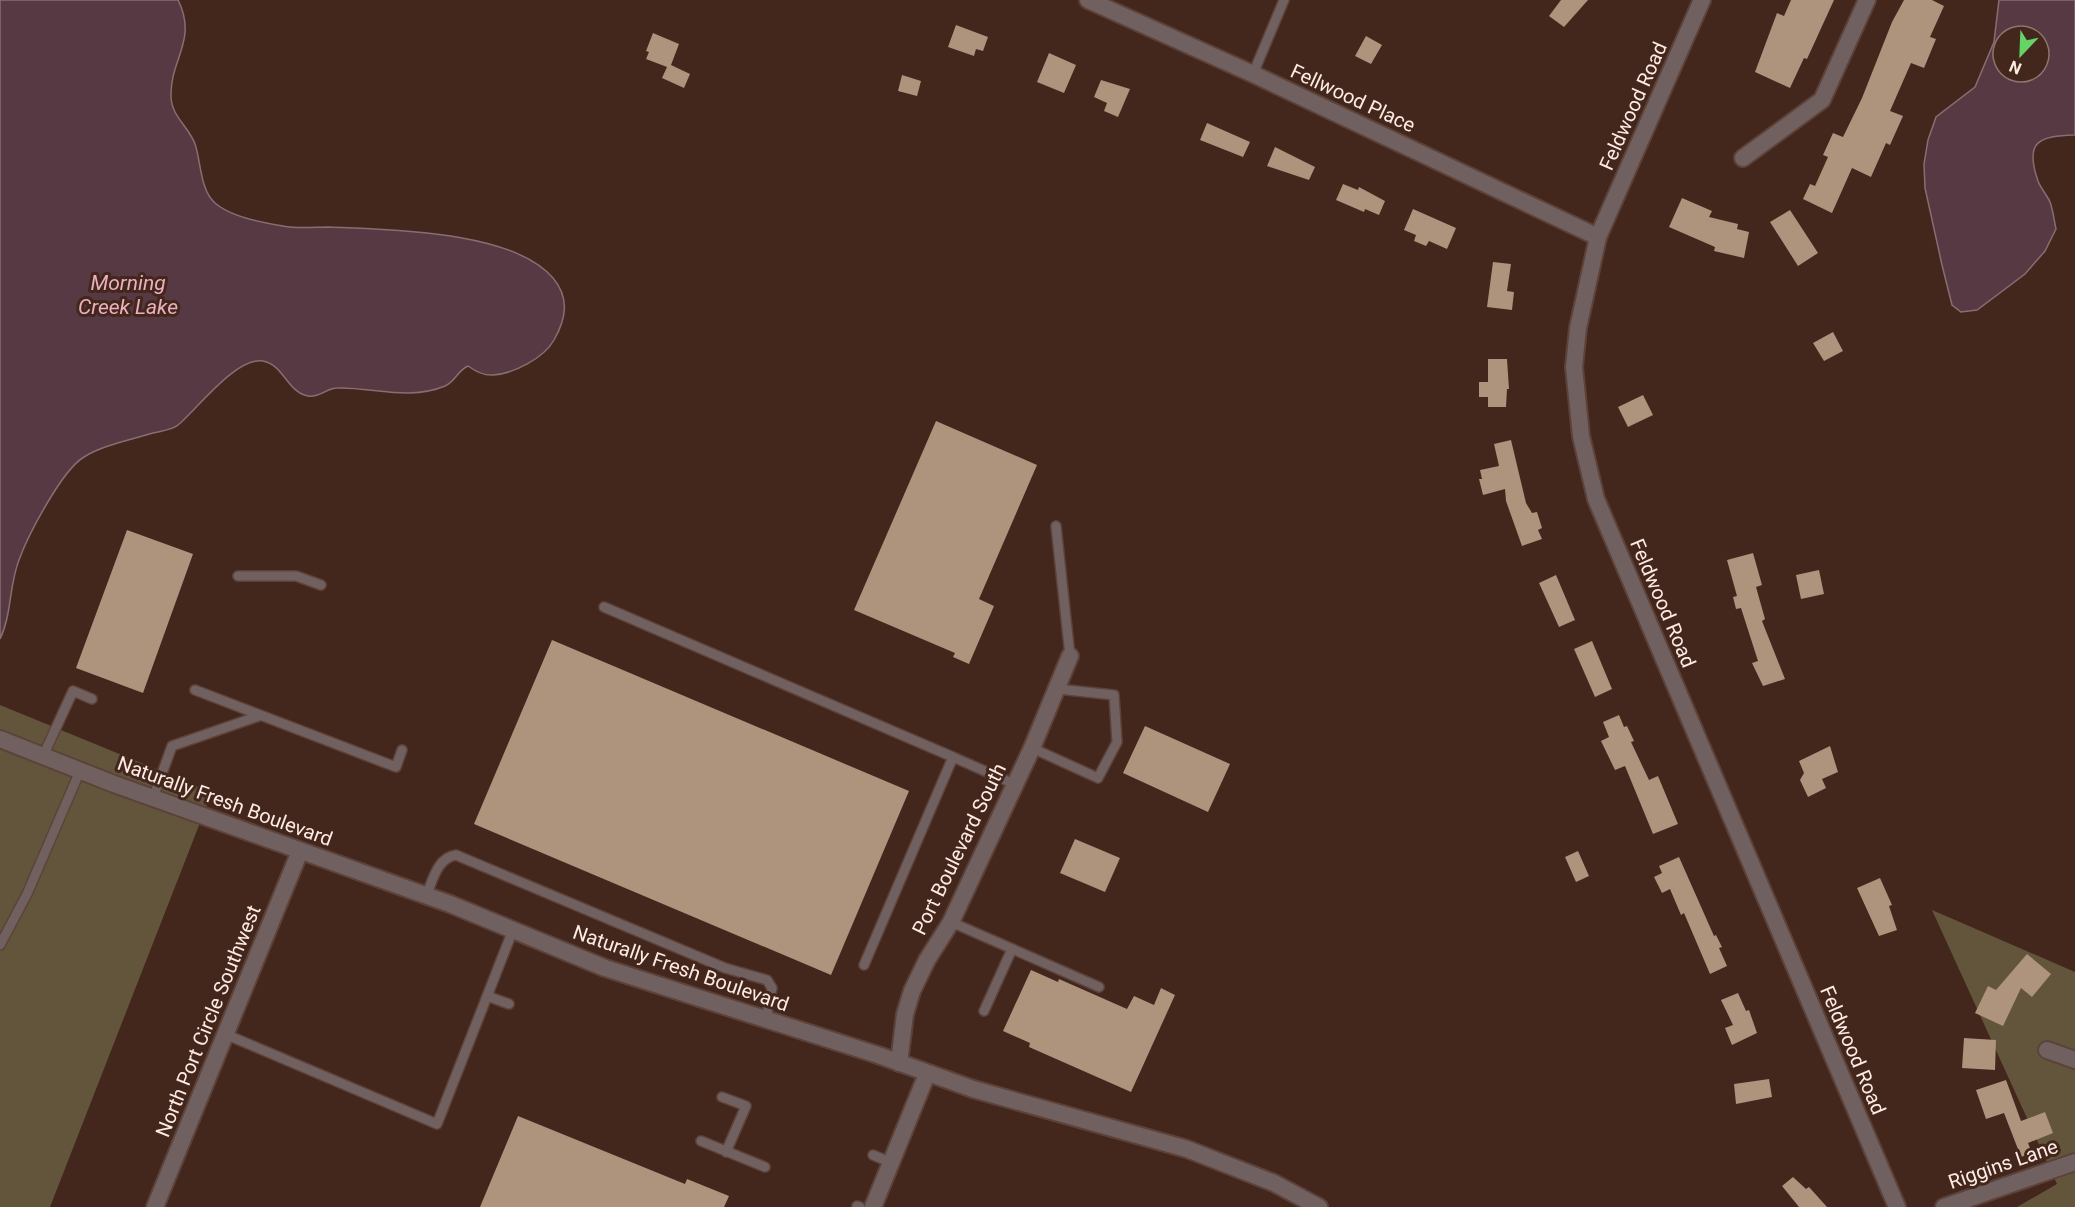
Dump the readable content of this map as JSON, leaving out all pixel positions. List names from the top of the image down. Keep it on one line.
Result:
{"streets":{"street":["Fellwood Place","Feldwood Road","Naturally Fresh Boulevard","Port Boulevard South","North Port Circle Southwest","Riggins Lane"]},"crossings":[["Fellwood Place","Feldwood Road"],["Naturally Fresh Boulevard","Port Boulevard South"],["Naturally Fresh Boulevard","North Port Circle Southwest"]],"water":["Morning Creek Lake"],"north":"bottom left"}
